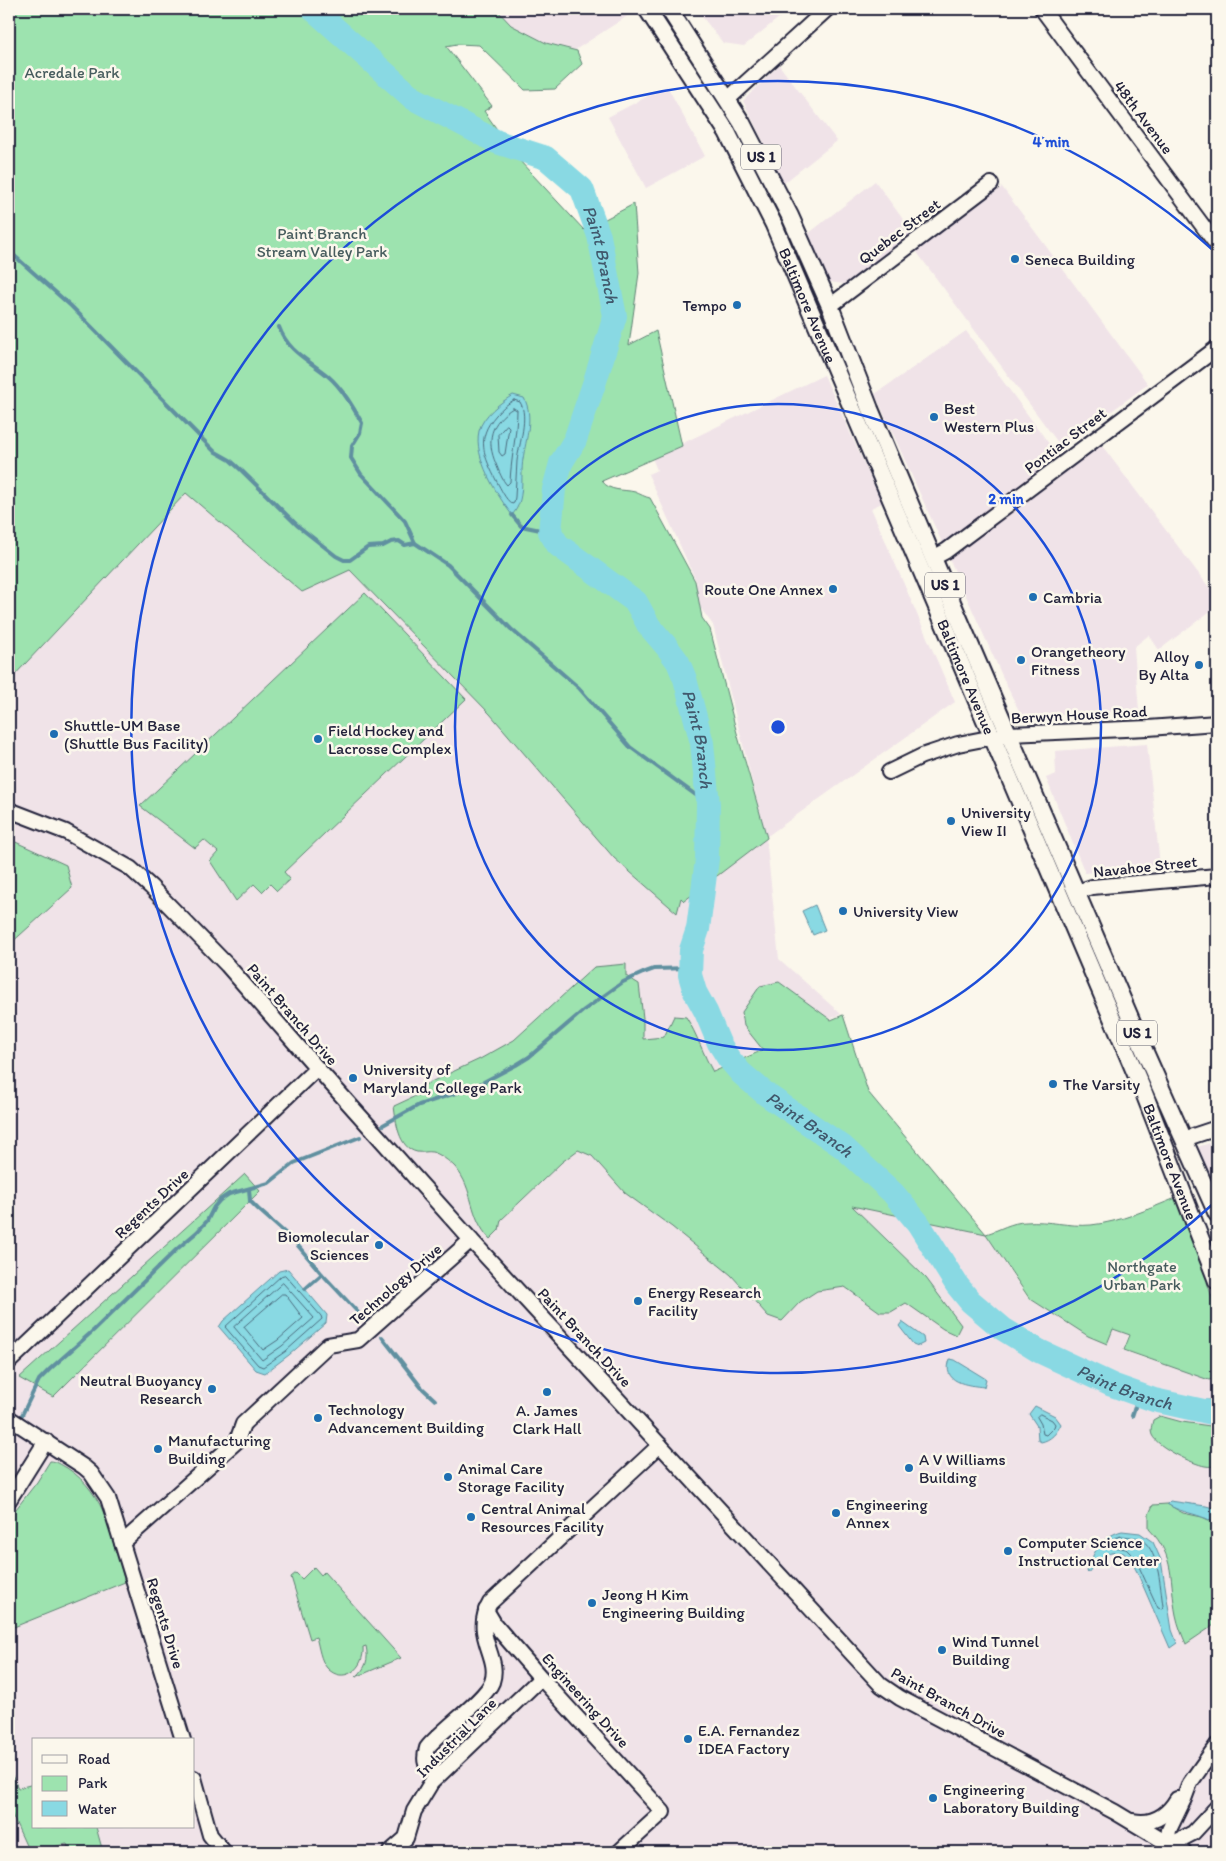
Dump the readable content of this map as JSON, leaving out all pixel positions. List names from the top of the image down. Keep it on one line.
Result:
{"streets":{"main road":["US 1","Baltimore Avenue"],"street":["48th Avenue","Quebec Street","Pontiac Street","Berwyn House Road","Navahoe Street","Paint Branch Drive","Regents Drive","Technology Drive","Engineering Drive","Industrial Lane"]},"crossings":[["Quebec Street","Baltimore Avenue"],["Baltimore Avenue","Pontiac Street"],["Baltimore Avenue","Berwyn House Road"],["Baltimore Avenue","Navahoe Street"],["Paint Branch Drive","Regents Drive"],["Paint Branch Drive","Technology Drive"],["Regents Drive","Technology Drive"],["Engineering Drive","Industrial Lane"]],"water":["Paint Branch"],"parks":["Acredale Park","Paint Branch Stream Valley Park","Northgate Urban Park"],"places":["Seneca Building","Tempo","Best Western Plus","Route One Annex","Cambria","Orangetheory Fitness","Alloy By Alta","Shuttle-UM Base (Shuttle Bus Facility)","Field Hockey and Lacrosse Complex","University View II","University View","University of Maryland, College Park","The Varsity","Biomolecular Sciences","Energy Research Facility","Neutral Buoyancy Research","A. James Clark Hall","Technology Advancement Building","Manufacturing Building","A V Williams Building","Animal Care Storage Facility","Engineering Annex","Central Animal Resources Facility","Computer Science Instructional Center","Jeong H Kim Engineering Building","Wind Tunnel Building","E.A. Fernandez IDEA Factory","Engineering Laboratory Building"],"legend":["Road","Park","Water"],"rings":["4 min","2 min"]}
